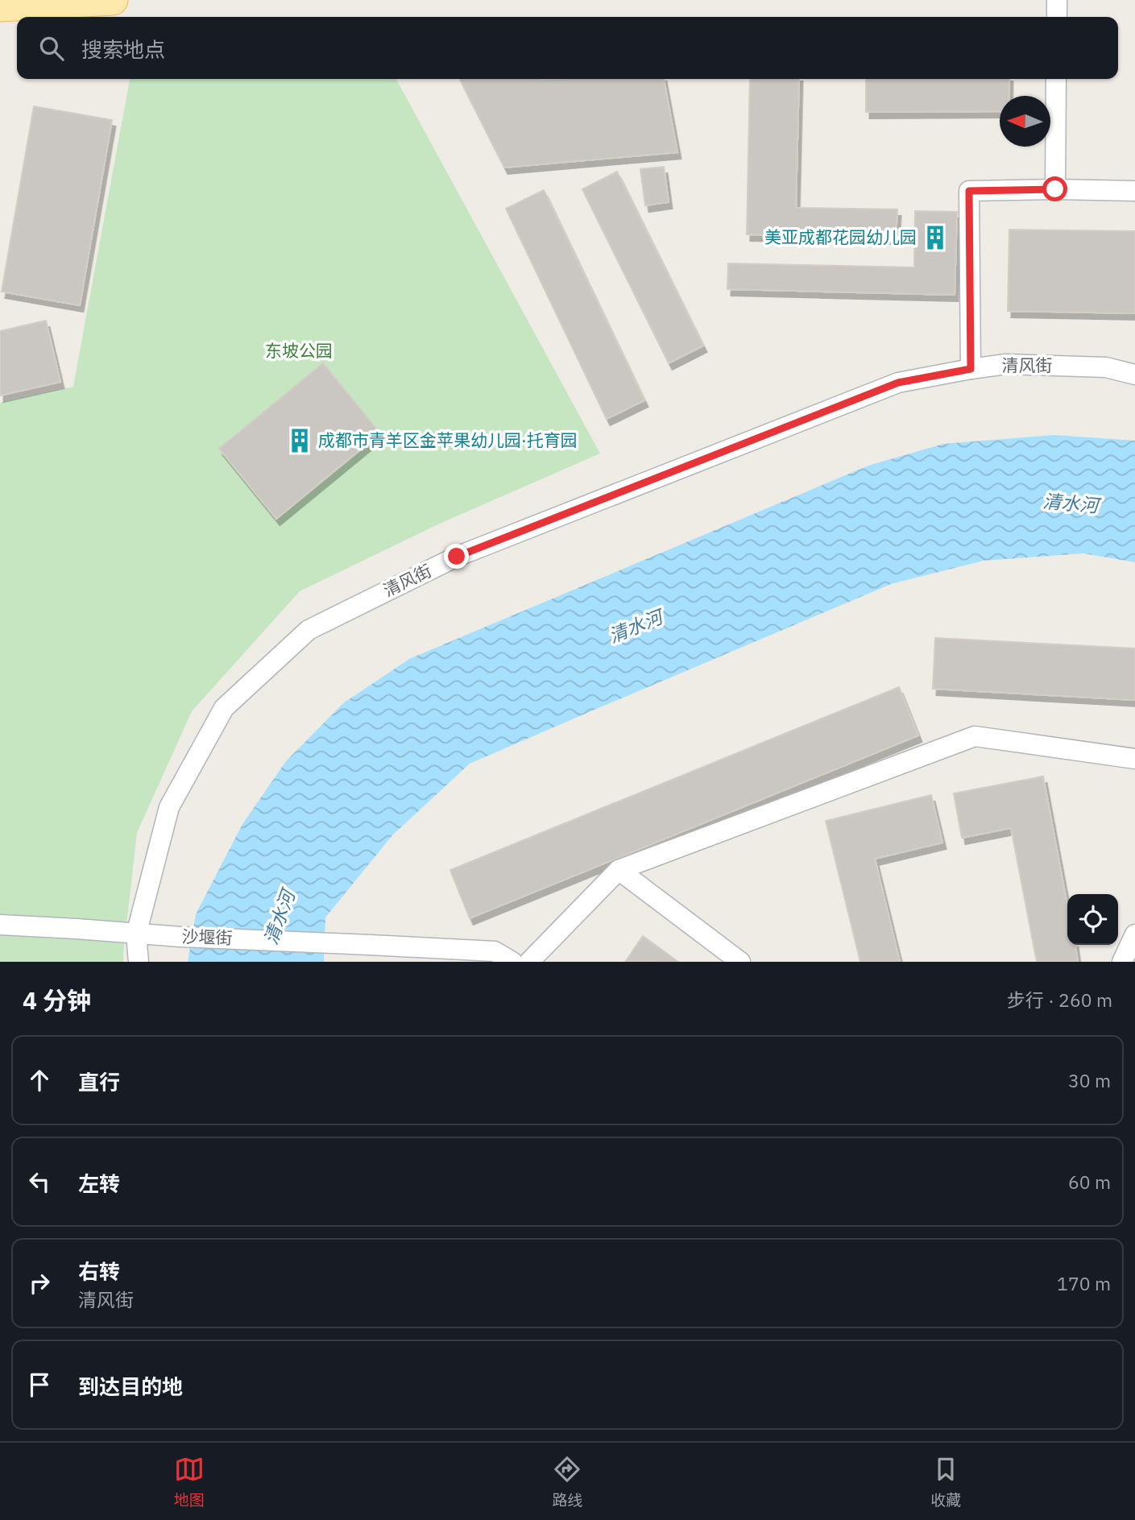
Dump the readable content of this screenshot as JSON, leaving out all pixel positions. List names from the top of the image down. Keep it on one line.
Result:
{"streets":{"street":["清风街","沙堰街"]},"crossings":[["清风街","沙堰街"]],"water":["清水河"],"parks":["东坡公园"],"places":{"building":["美亚成都花园幼儿园","成都市青羊区金苹果幼儿园·托育园"]},"north":"left","page":{"search":"搜索地点","heading":["4 分钟","步行 · 260 m"],"list":[["直行","30 m"],["左转","60 m"],["右转","清风街","170 m"],"到达目的地"],"nav":["地图","路线","收藏"]}}
